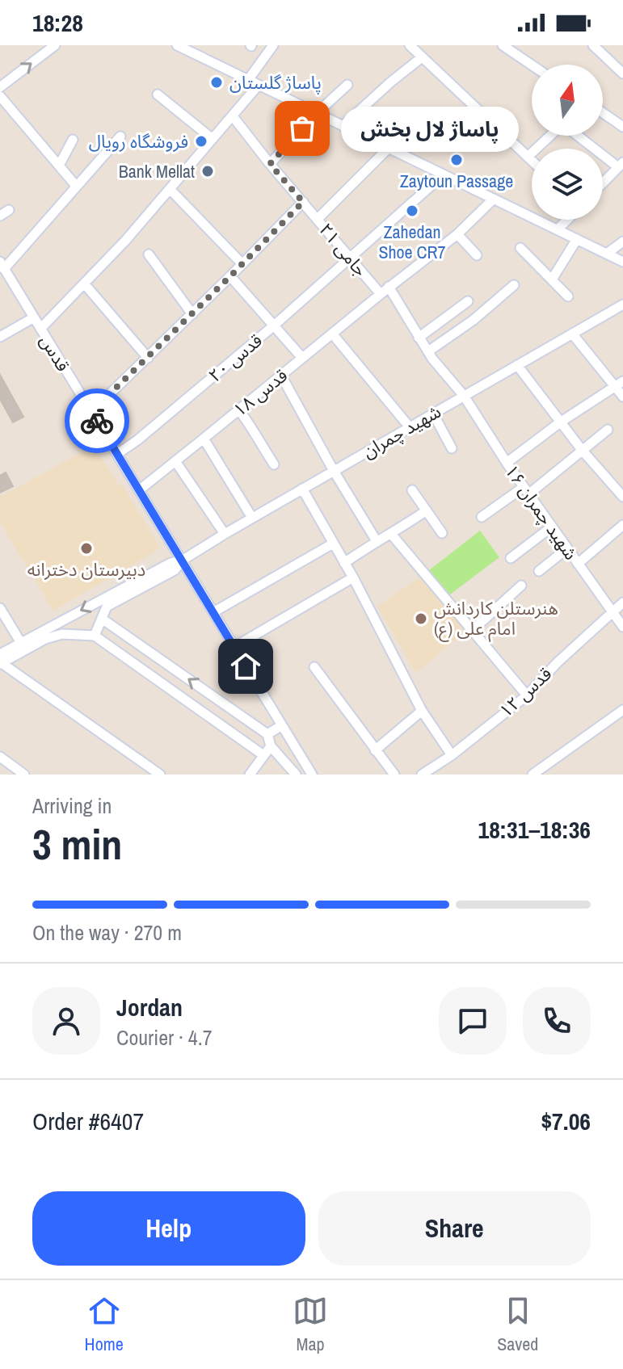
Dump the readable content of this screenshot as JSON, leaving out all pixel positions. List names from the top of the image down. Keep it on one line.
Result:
{"streets":{"street":["جامی ۲۱","قدس","قدس ۲۰","قدس ۱۸","شهید چمران","شهید چمران ۱۶","قدس ۱۲"]},"crossings":[["جامی ۲۱","قدس ۲۰"],["جامی ۲۱","قدس ۱۸"],["قدس","قدس ۲۰"],["قدس","قدس ۱۸"],["قدس","شهید چمران"],["قدس ۱۸","شهید چمران ۱۶"],["شهید چمران","شهید چمران ۱۶"],["شهید چمران ۱۶","قدس ۱۲"]],"places":["پاساژ گلستان","پاساژ لال بخش","فروشگاه رویال","Zaytoun Passage","Bank Mellat","Zahedan Shoe CR7","دبیرستان دخترانه","هنرستلن کاردانش امام علی (ع)"],"north":"top","page":{"status":"18:28","bubble":"پاساژ لال بخش","heading":["3 min","Arriving in","18:31–18:36"],"panel":["Jordan","Courier · 4.7","Order #6407","$7.06"],"bar":"On the way · 270 m","buttons":["Help","Share"],"tabs":["Home","Map","Saved"]}}
